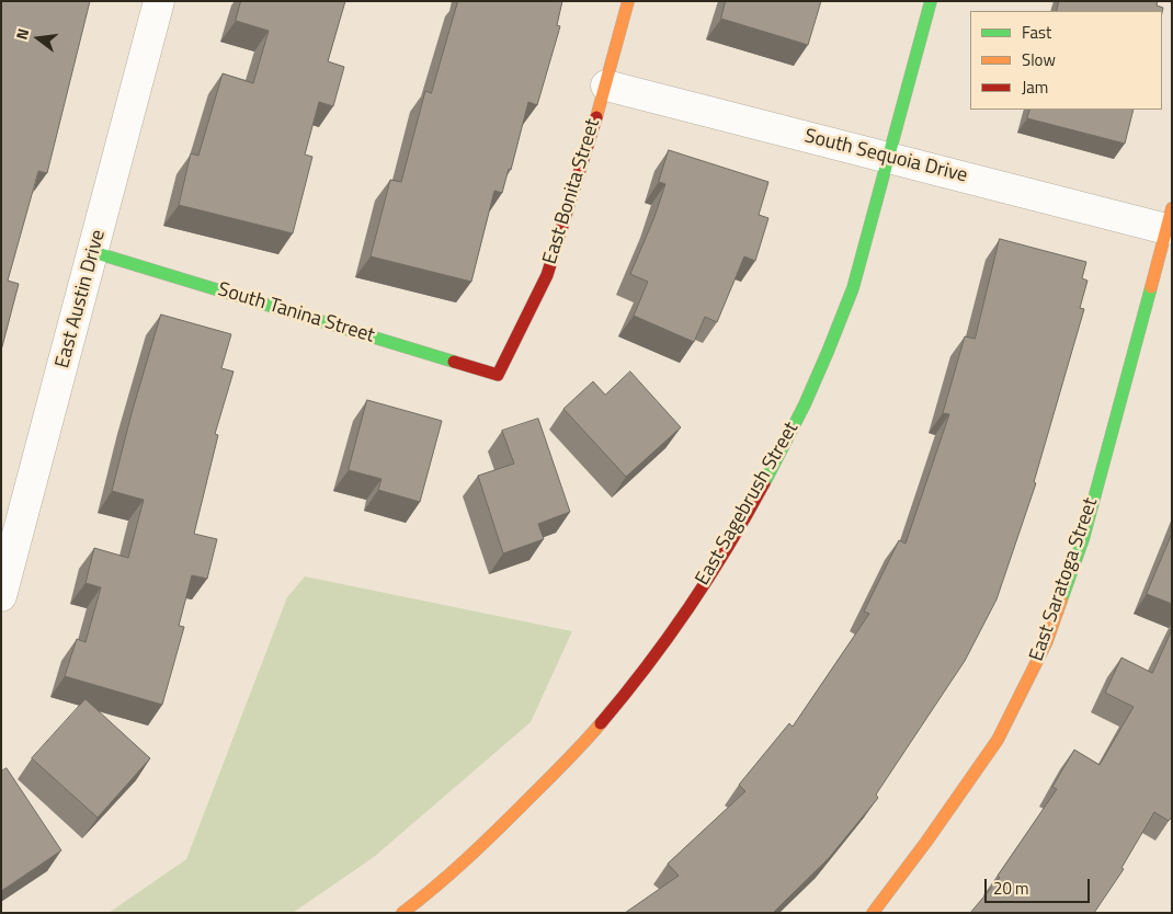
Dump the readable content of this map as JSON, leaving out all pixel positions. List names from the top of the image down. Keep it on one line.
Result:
{"streets":{"street":["South Sequoia Drive","East Bonita Street","East Austin Drive","South Tanina Street","East Sagebrush Street","East Saratoga Street"]},"crossings":[["South Sequoia Drive","East Bonita Street"],["South Sequoia Drive","East Sagebrush Street"],["South Sequoia Drive","East Saratoga Street"],["East Bonita Street","South Tanina Street"],["East Austin Drive","South Tanina Street"]],"legend":["Fast","Slow","Jam"],"scale_bar":"20 m","north":"left"}
